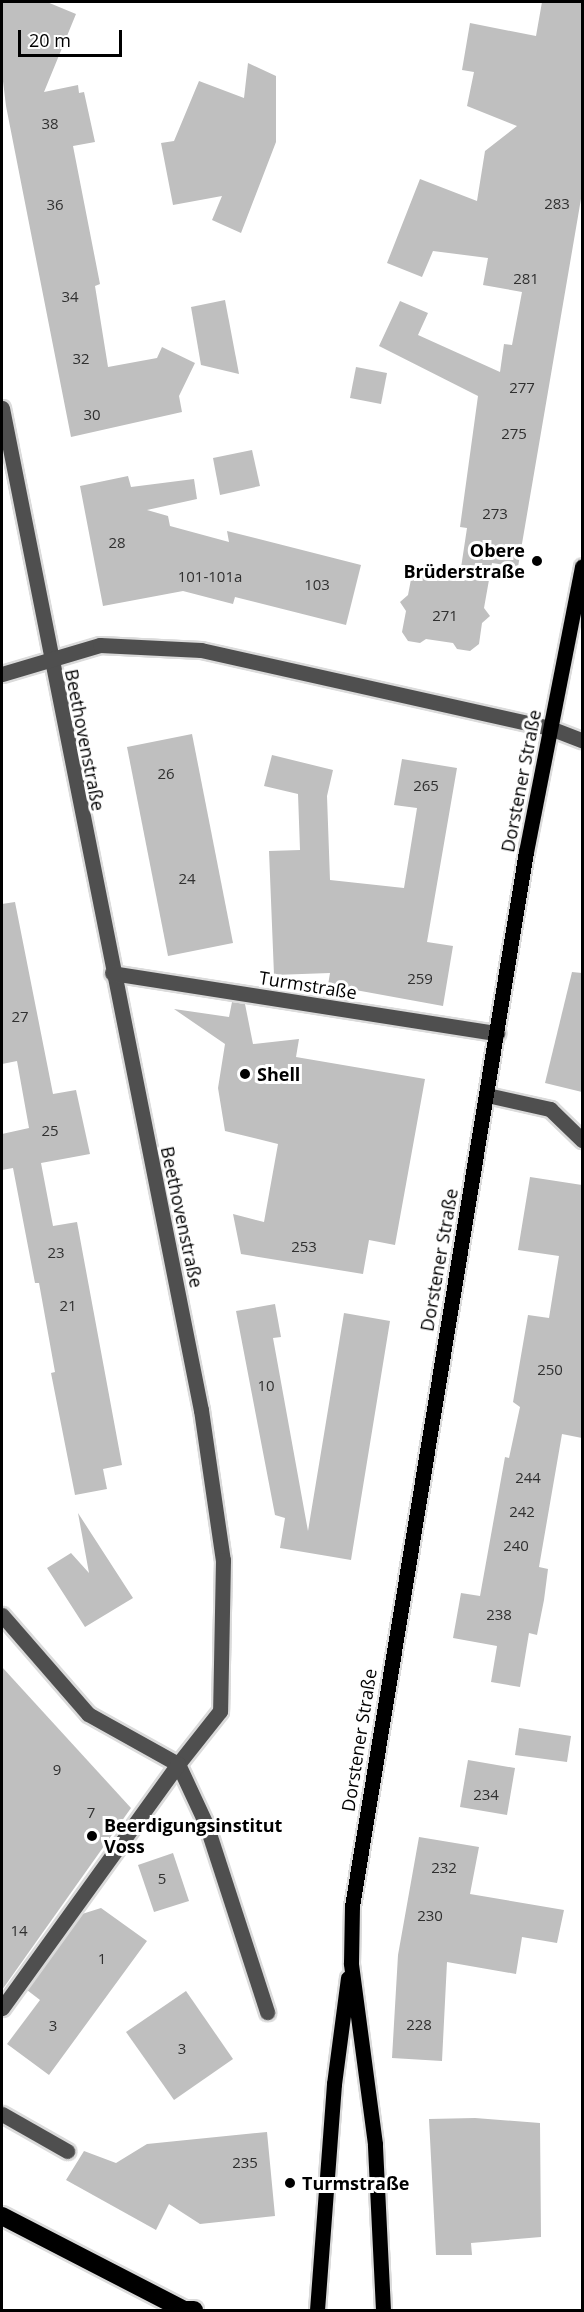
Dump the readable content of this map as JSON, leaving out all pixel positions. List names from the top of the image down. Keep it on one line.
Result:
{"streets":{"main road":["Dorstener Straße"],"street":["Beethovenstraße","Turmstraße"]},"crossings":[["Beethovenstraße","Turmstraße"],["Dorstener Straße","Turmstraße"]],"places":["Obere Brüderstraße","Shell","Beerdigungsinstitut Voss","Turmstraße"],"house_numbers":["38","283","36","281","34","32","277","30","275","273","28","101-101a","103","271","26","265","24","259","27","25","253","23","21","250","10","244","242","240","238","9","234","7","232","5","230","14","1","228","3","3","235"],"scale_bar":"20 m"}
